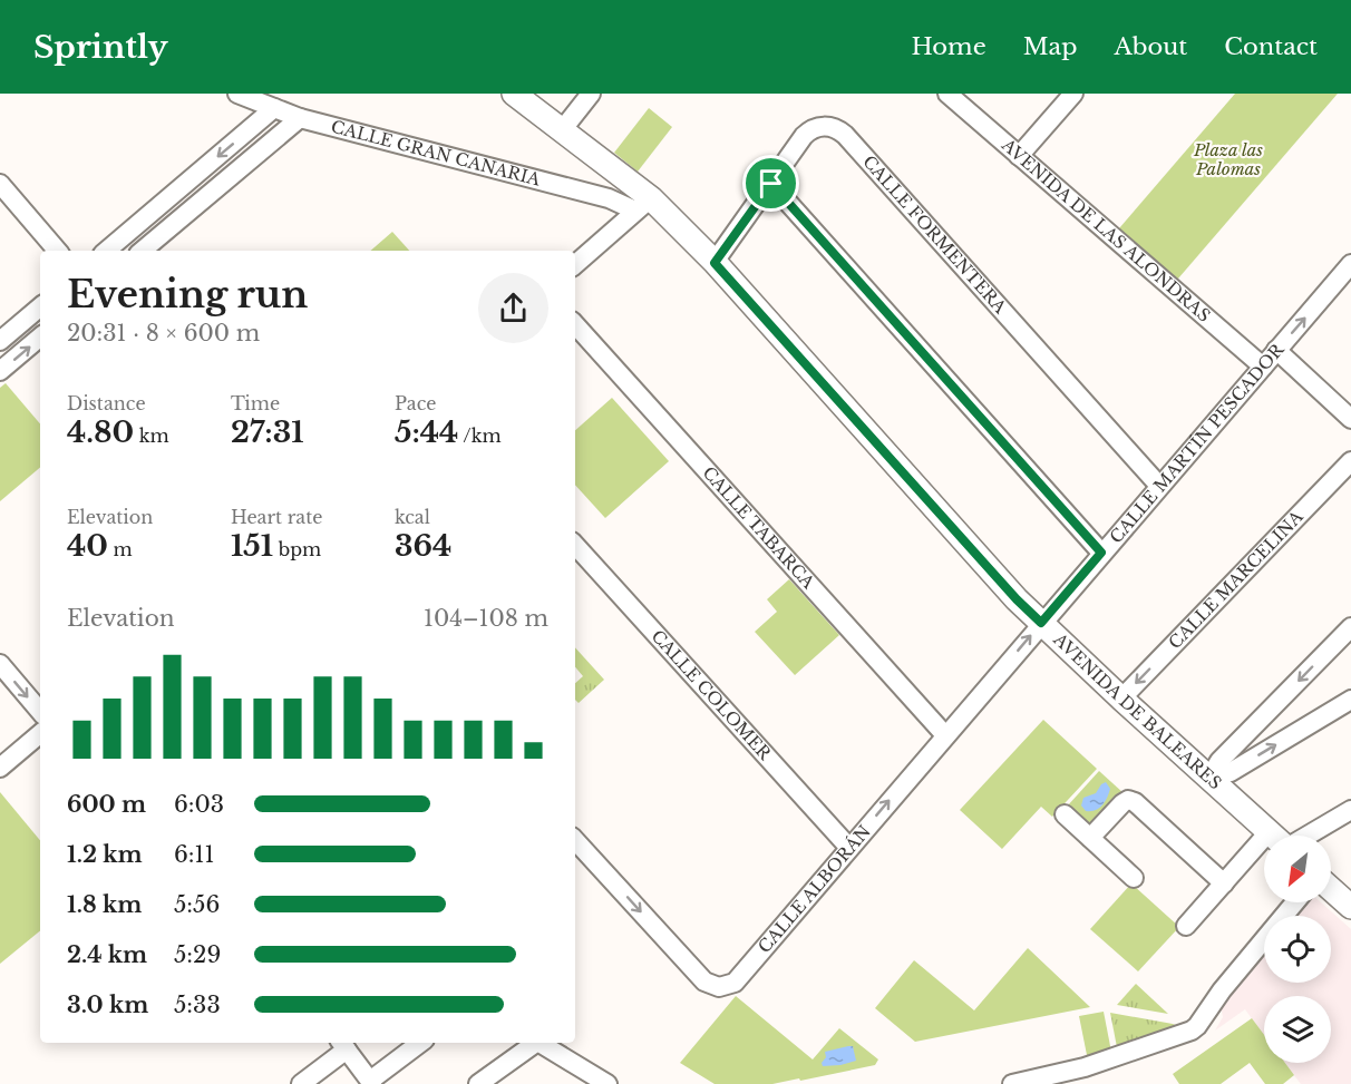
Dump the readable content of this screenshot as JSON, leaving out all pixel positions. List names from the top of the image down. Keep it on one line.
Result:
{"streets":{"main road":["AVENIDA DE BALEARES"],"street":["CALLE GRAN CANARIA","AVENIDA DE LAS ALONDRAS","CALLE FORMENTERA","CALLE MARTÍN PESCADOR","CALLE TABARCA","CALLE MARCELINA","CALLE COLOMER","CALLE ALBORÁN"]},"crossings":[["CALLE GRAN CANARIA","AVENIDA DE BALEARES"],["AVENIDA DE LAS ALONDRAS","CALLE MARTÍN PESCADOR"],["CALLE FORMENTERA","CALLE MARTÍN PESCADOR"],["CALLE FORMENTERA","AVENIDA DE BALEARES"],["CALLE MARTÍN PESCADOR","AVENIDA DE BALEARES"],["CALLE MARTÍN PESCADOR","CALLE ALBORÁN"],["CALLE TABARCA","CALLE ALBORÁN"],["CALLE MARCELINA","AVENIDA DE BALEARES"],["CALLE COLOMER","CALLE ALBORÁN"],["AVENIDA DE BALEARES","CALLE ALBORÁN"]],"parks":["Plaza las Palomas"],"north":"bottom left","page":{"header":"Sprintly","nav":["Home","Map","About","Contact"],"heading":["Evening run","20:31 · 8 × 600 m"],"stats":[["Distance","4.80 km"],["Time","27:31"],["Pace","5:44 /km"],["Elevation","40 m"],["Heart rate","151 bpm"],["kcal","364"]],"chart":["Elevation","104–108 m"],"list":[{"name":"600 m","note":"6:03"},{"name":"1.2 km","note":"6:11"},{"name":"1.8 km","note":"5:56"},{"name":"2.4 km","note":"5:29"},{"name":"3.0 km","note":"5:33"}]}}
